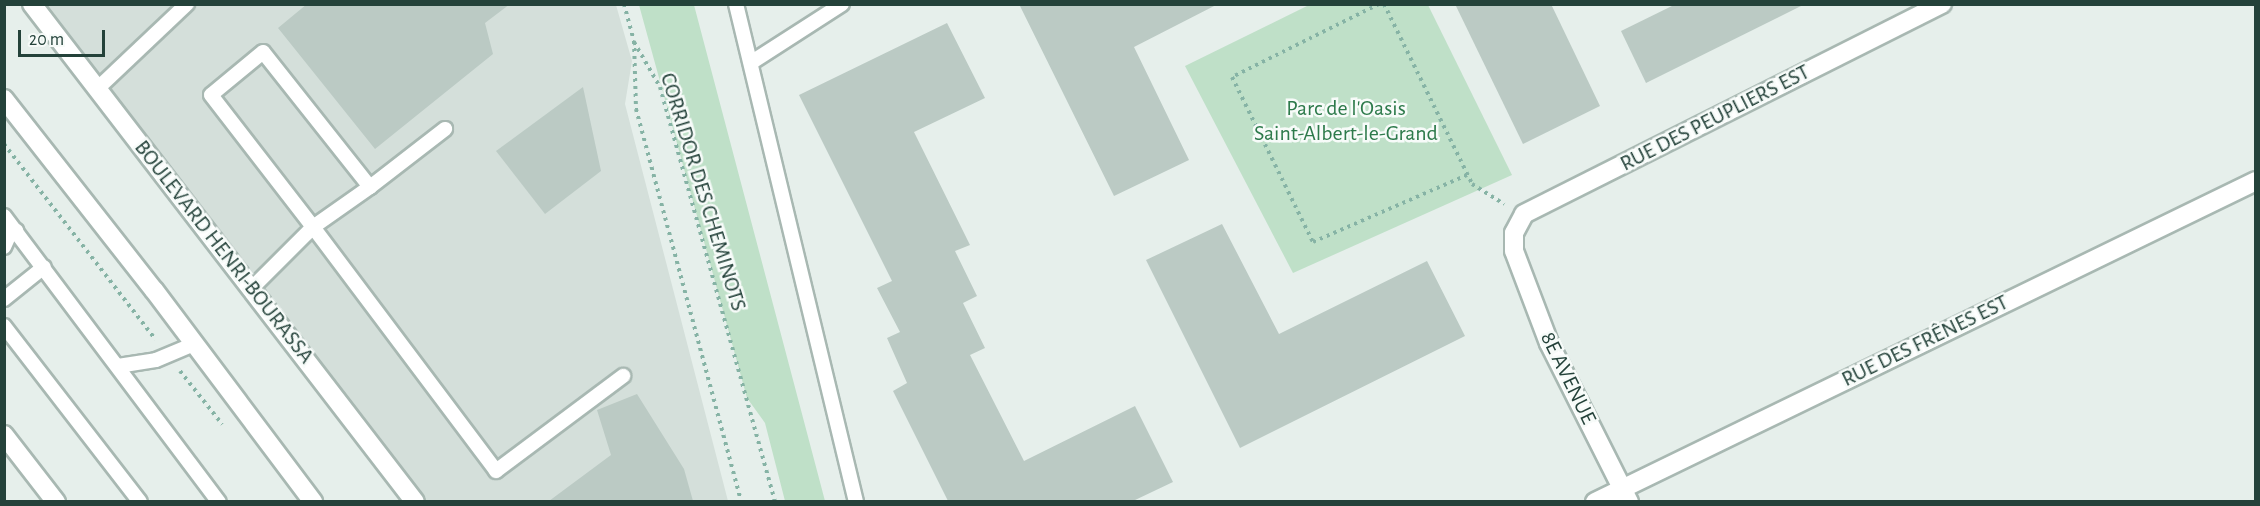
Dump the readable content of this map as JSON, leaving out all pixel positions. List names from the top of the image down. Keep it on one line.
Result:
{"streets":{"street":["RUE DES PEUPLIERS EST","BOULEVARD HENRI-BOURASSA","RUE DES FRÊNES EST","8E AVENUE"],"path":["CORRIDOR DES CHEMINOTS"]},"crossings":[["RUE DES PEUPLIERS EST","8E AVENUE"],["RUE DES FRÊNES EST","8E AVENUE"]],"parks":["Parc de l'Oasis Saint-Albert-le-Grand"],"scale_bar":"20 m"}
